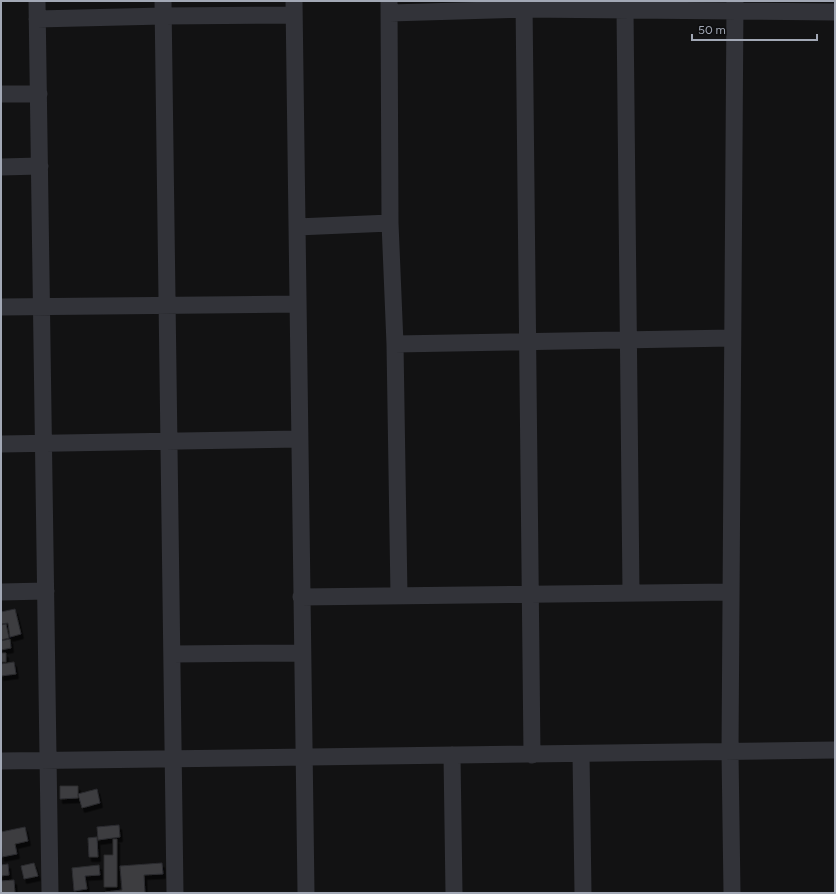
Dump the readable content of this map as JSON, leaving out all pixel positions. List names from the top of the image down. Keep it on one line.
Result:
{"scale_bar":"50 m"}
